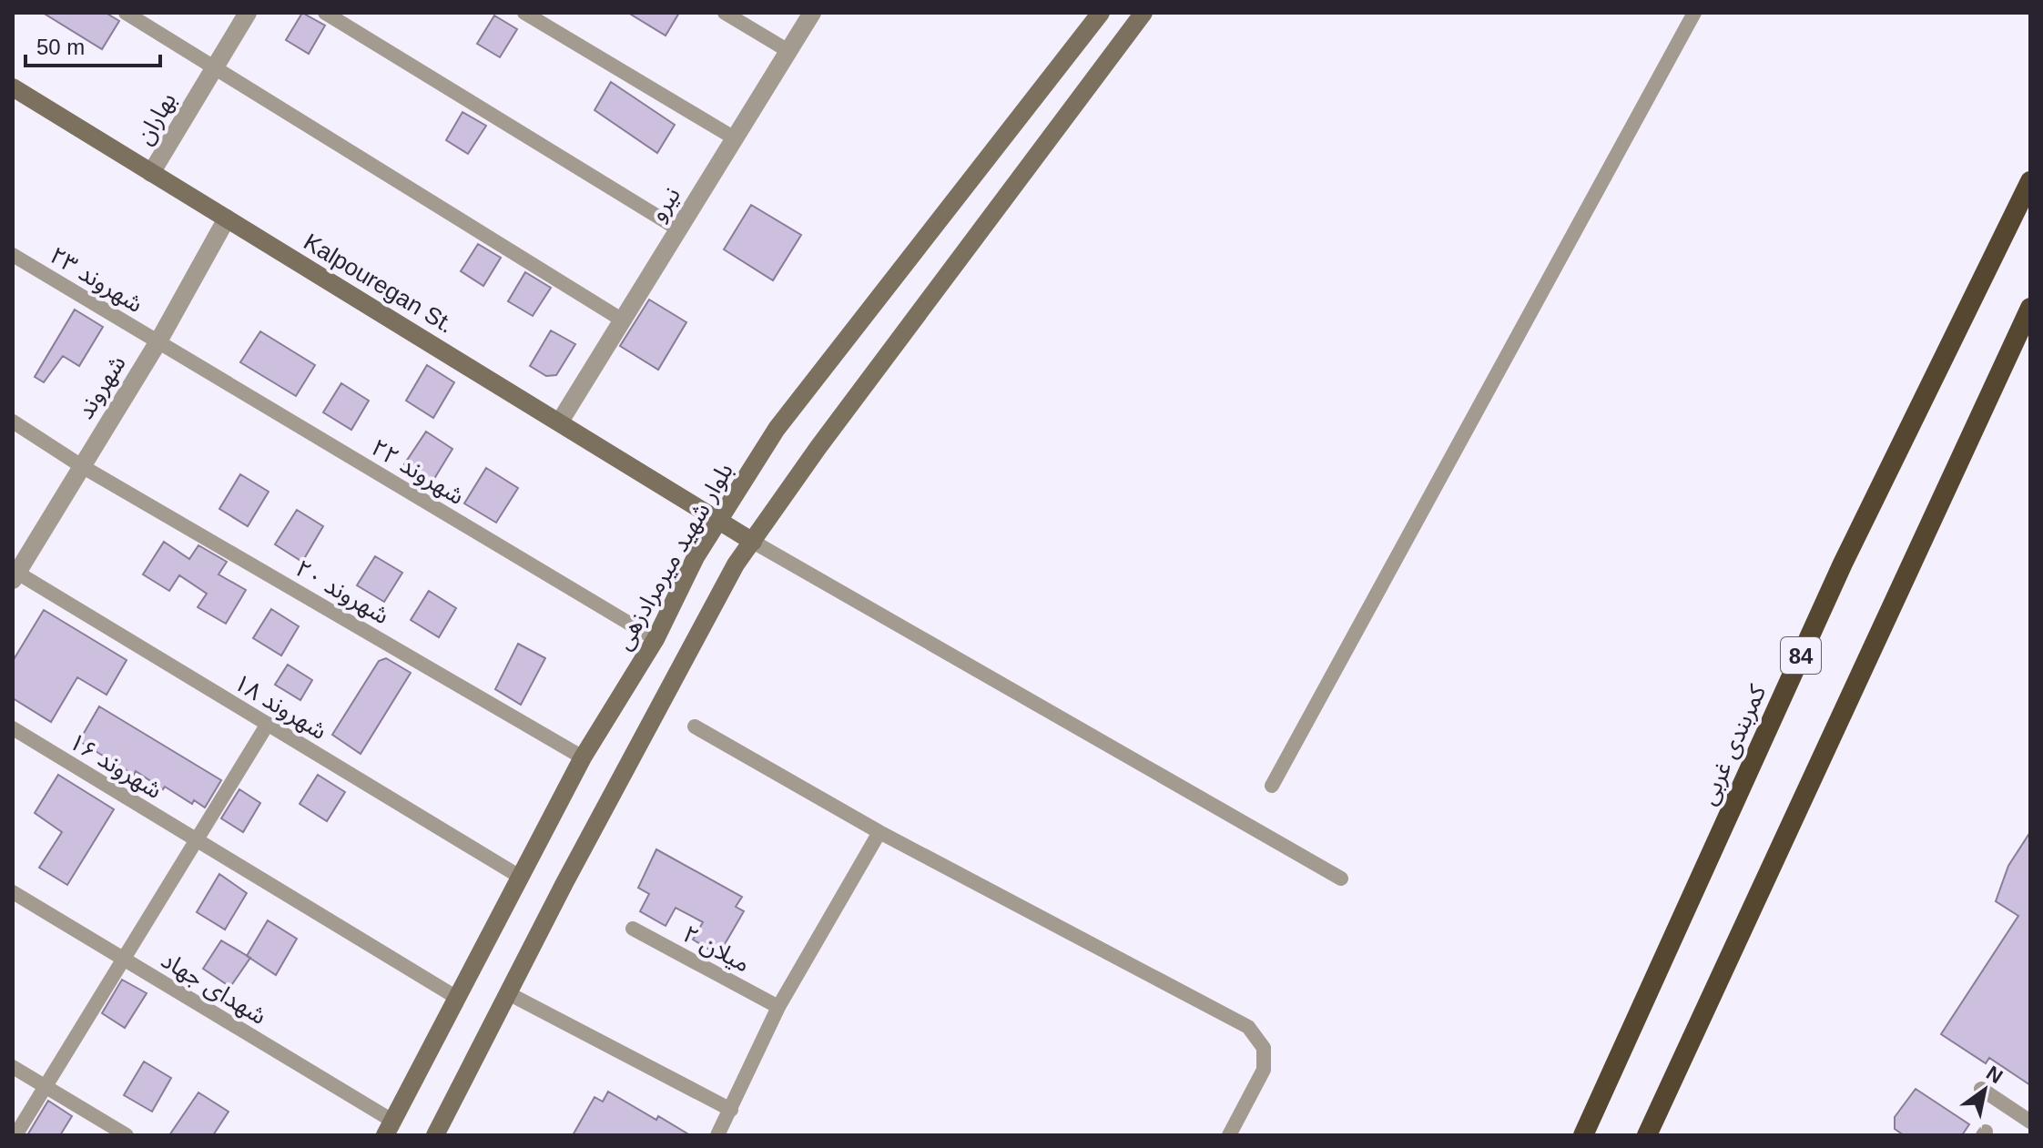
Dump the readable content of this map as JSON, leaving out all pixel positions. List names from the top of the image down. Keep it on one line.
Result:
{"streets":{"highway":["84","کمربندی غربی"],"main road":["Kalpouregan St.","بلوار شهید میرمرادزهی"],"street":["بهاران","نیرو","شهروند ۲۳","شهروند","شهروند ۲۲","شهروند ۲۰","شهروند ۱۸","شهروند ۱۶","میلان ۲","شهدای جهاد"]},"crossings":[["بهاران","Kalpouregan St."],["نیرو","Kalpouregan St."],["شهروند ۲۳","شهروند"],["شهروند ۲۳","شهروند ۲۲"],["Kalpouregan St.","شهروند"],["Kalpouregan St.","بلوار شهید میرمرادزهی"],["شهروند","شهروند ۲۲"],["شهروند","شهروند ۲۰"],["شهروند","شهروند ۱۸"],["شهروند ۲۲","بلوار شهید میرمرادزهی"],["بلوار شهید میرمرادزهی","شهروند ۲۰"],["بلوار شهید میرمرادزهی","شهروند ۱۸"],["بلوار شهید میرمرادزهی","شهروند ۱۶"],["بلوار شهید میرمرادزهی","شهدای جهاد"]],"scale_bar":"50 m","north":"top right"}
